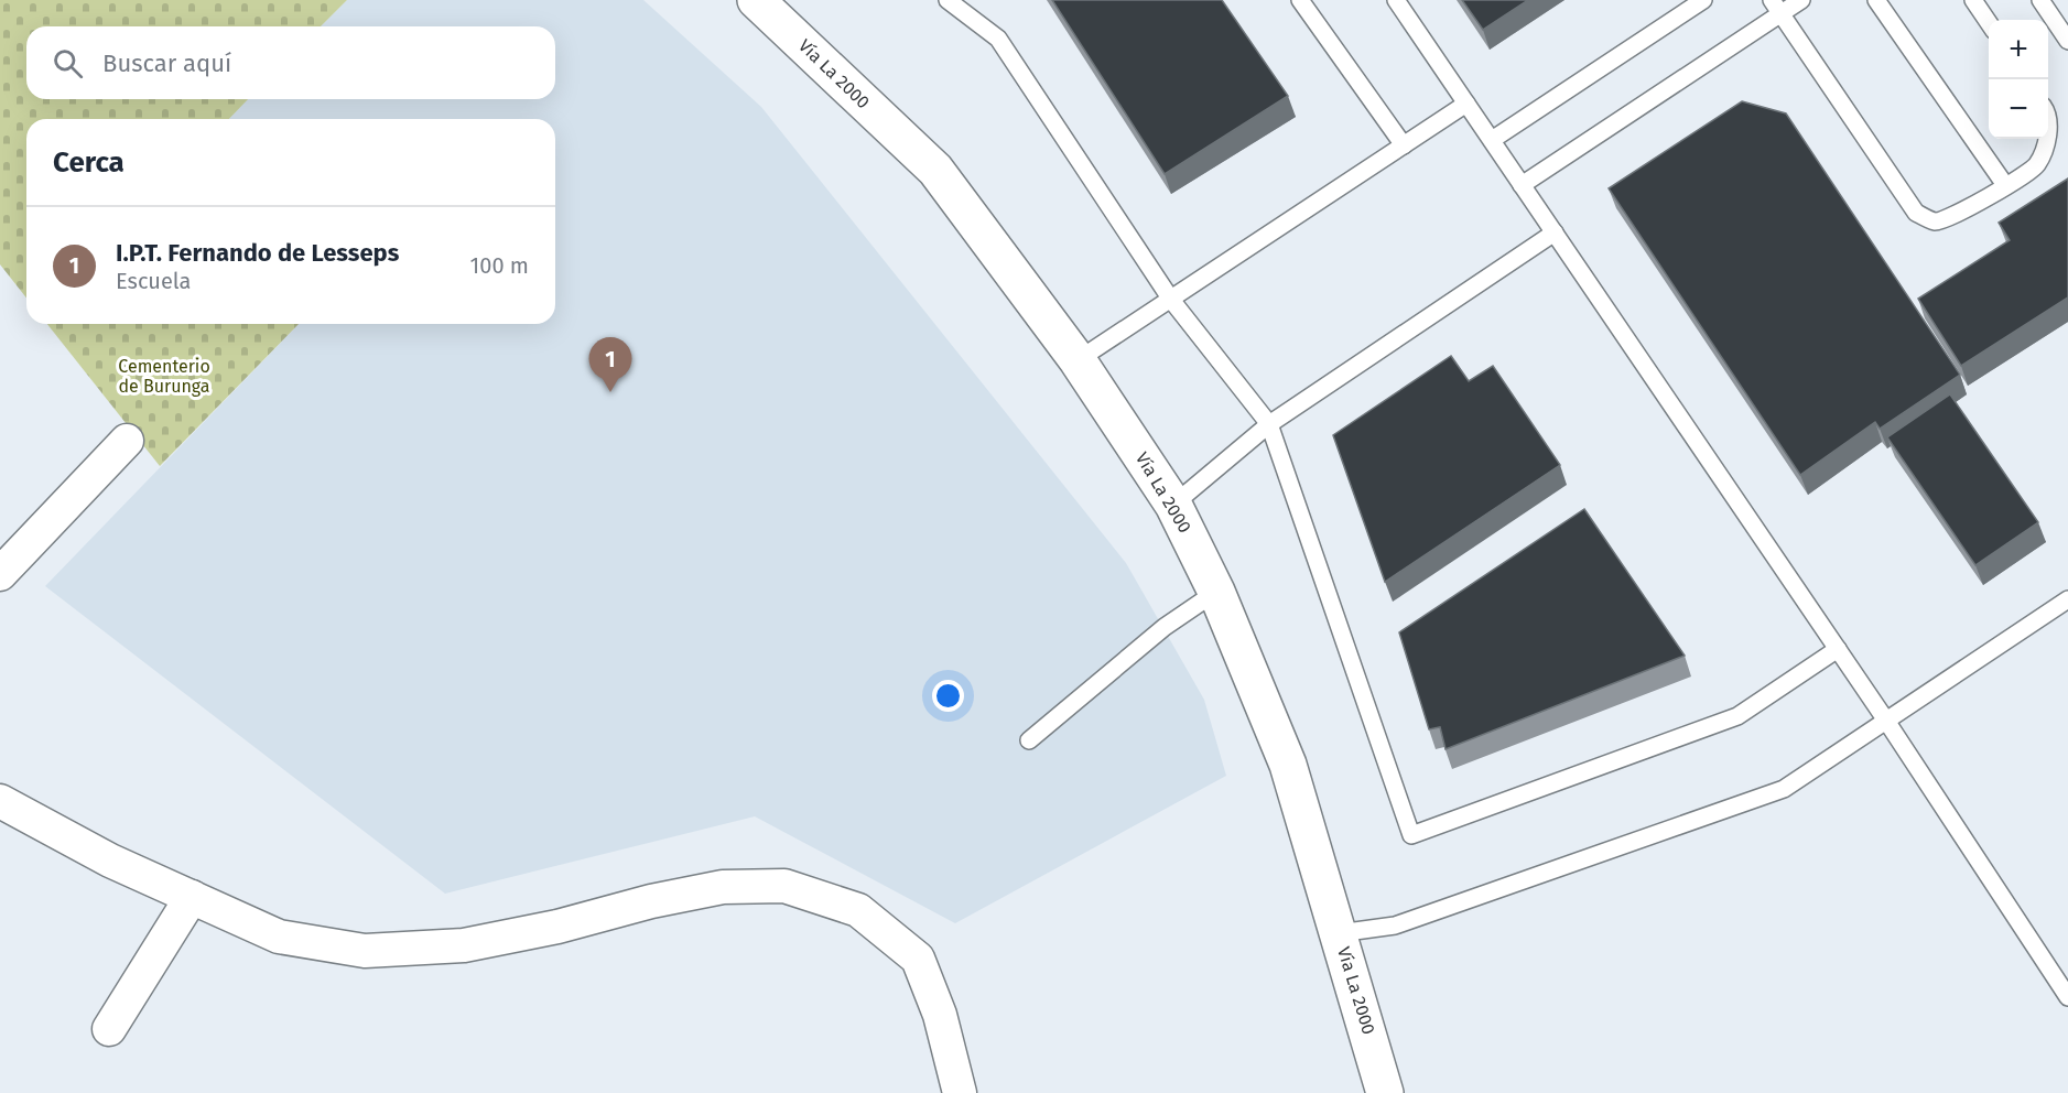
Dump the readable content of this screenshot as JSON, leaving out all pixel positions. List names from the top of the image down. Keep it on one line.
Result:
{"streets":{"street":["Vía La 2000"]},"parks":["Cementerio de Burunga"],"page":{"map_buttons":["+","−"],"search":"Buscar aquí","heading":"Cerca","list":[{"mark":"1","name":"I.P.T. Fernando de Lesseps","note":"Escuela","value":"100 m"}],"pins":"1"}}
